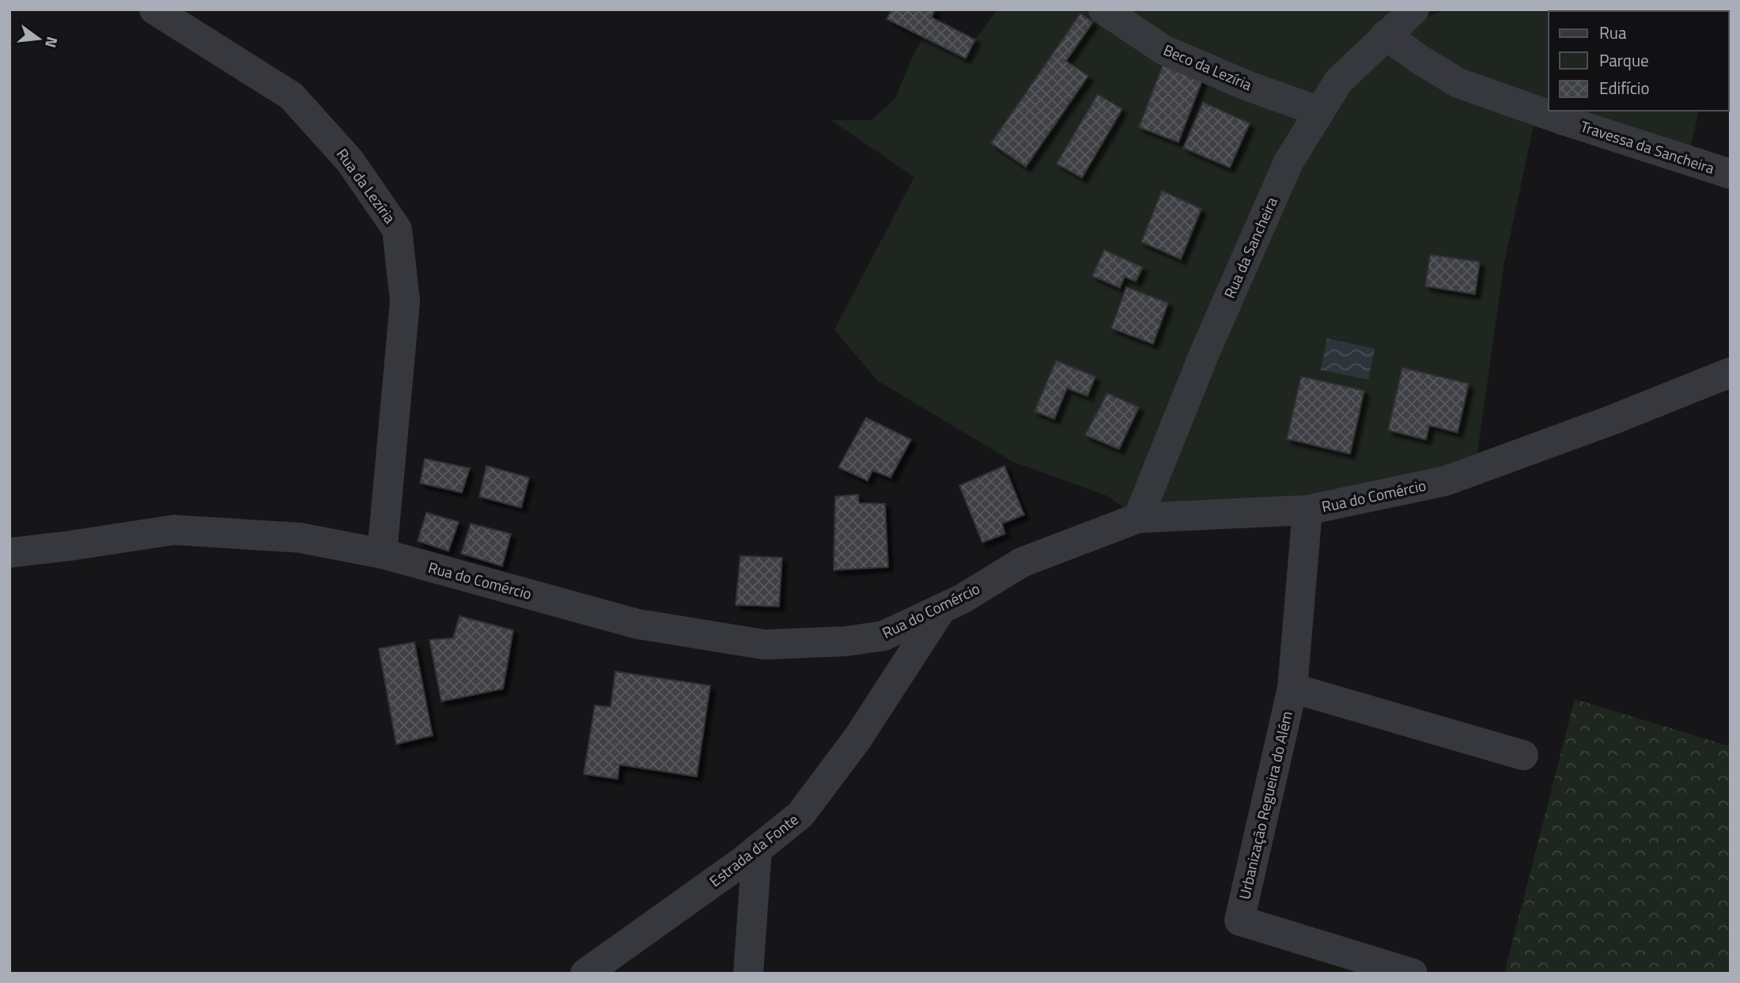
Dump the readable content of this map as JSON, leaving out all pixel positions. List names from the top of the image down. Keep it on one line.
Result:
{"streets":{"street":["Beco da Lezíria","Travessa da Sancheira","Rua da Lezíria","Rua da Sancheira","Rua do Comércio","Urbanização Regueira do Além","Estrada da Fonte"]},"crossings":[["Beco da Lezíria","Rua da Sancheira"],["Travessa da Sancheira","Rua da Sancheira"],["Rua da Lezíria","Rua do Comércio"],["Rua da Sancheira","Rua do Comércio"],["Rua do Comércio","Urbanização Regueira do Além"],["Rua do Comércio","Estrada da Fonte"]],"legend":["Rua","Parque","Edifício"],"north":"right"}
